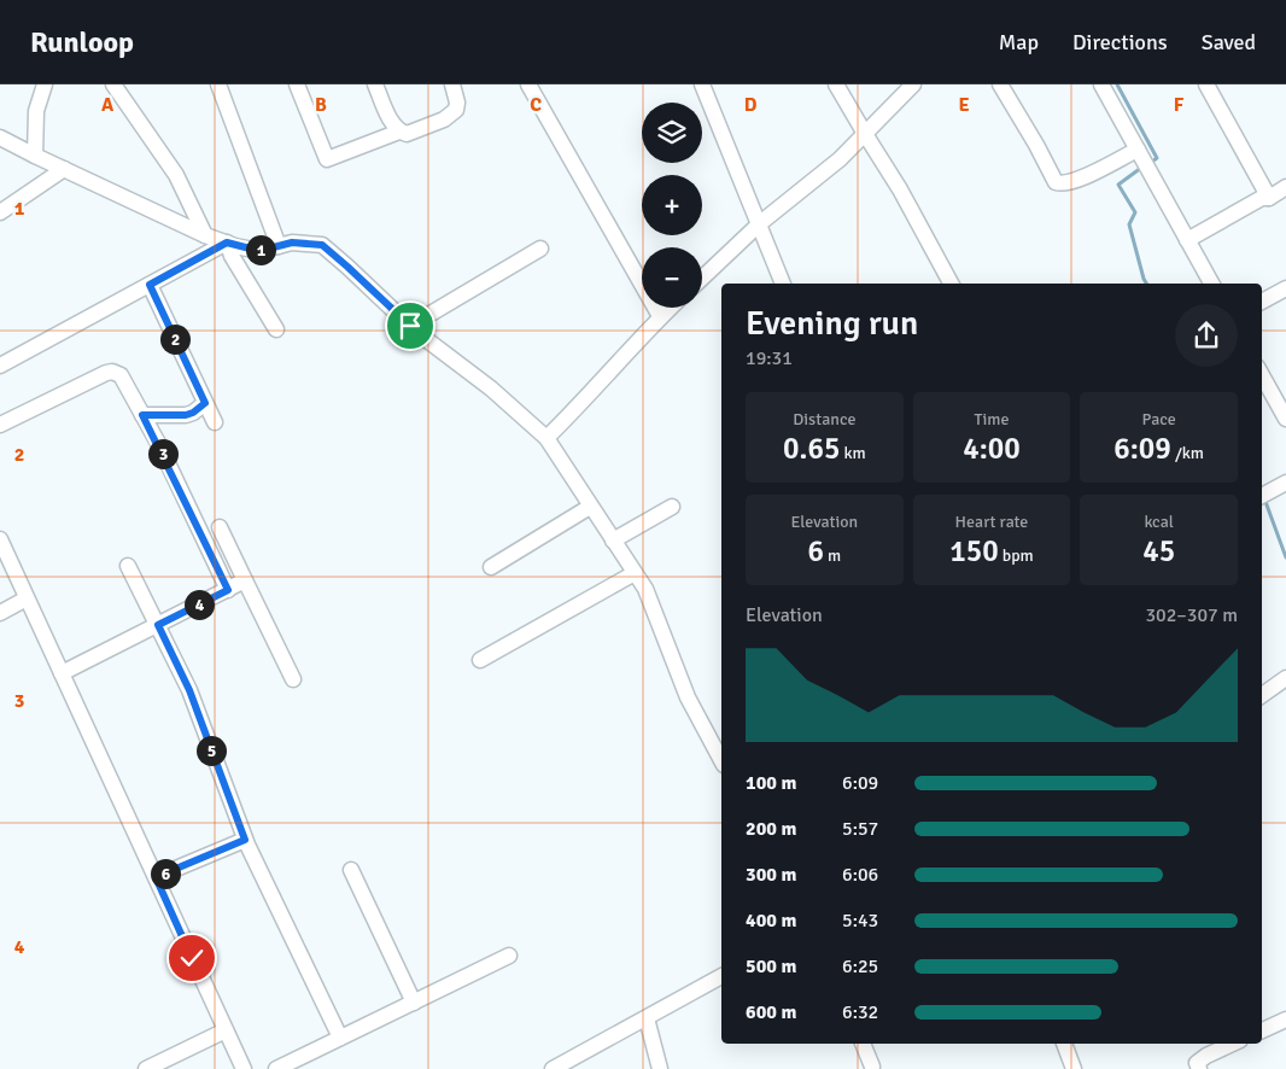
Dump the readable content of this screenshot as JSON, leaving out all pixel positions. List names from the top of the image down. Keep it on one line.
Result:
{"page":{"header":"Runloop","nav":["Map","Directions","Saved"],"map_buttons":["+","−"],"pins":["1","2","3","4","5","6"],"heading":["Evening run","19:31"],"stats":[["Distance","0.65 km"],["Time","4:00"],["Pace","6:09 /km"],["Elevation","6 m"],["Heart rate","150 bpm"],["kcal","45"]],"chart":["Elevation","302–307 m"],"list":[{"name":"100 m","note":"6:09"},{"name":"200 m","note":"5:57"},{"name":"300 m","note":"6:06"},{"name":"400 m","note":"5:43"},{"name":"500 m","note":"6:25"},{"name":"600 m","note":"6:32"}]},"grid":{"columns":["A","B","C","D","E","F"],"rows":["1","2","3","4"]}}
